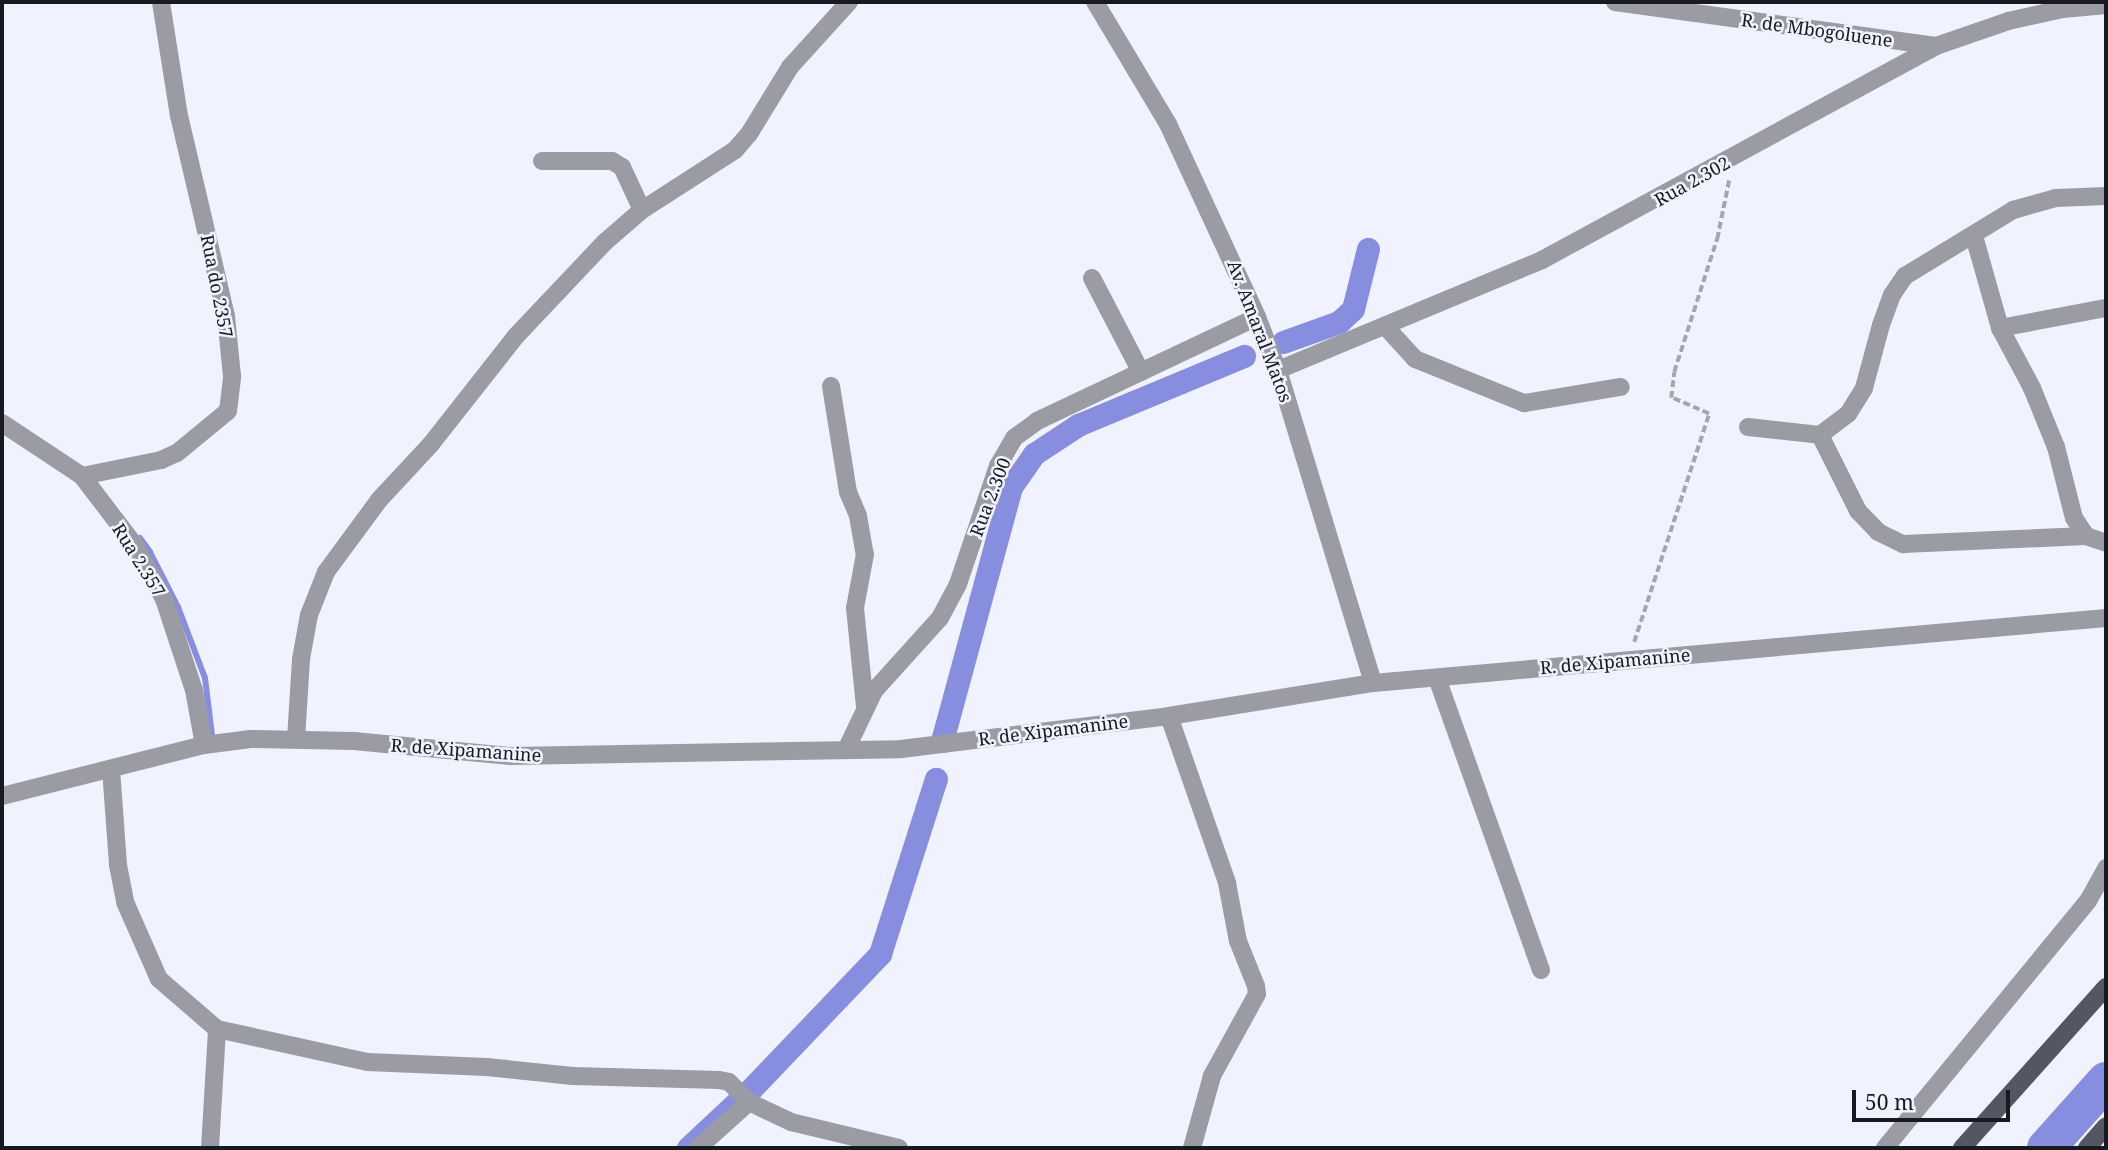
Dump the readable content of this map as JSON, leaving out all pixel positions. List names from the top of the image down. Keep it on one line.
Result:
{"streets":{"street":["R. de Mbogoluene","Rua 2.302","Rua do 2357","Av. Amaral Matos","Rua 2.300","Rua 2.357","R. de Xipamanine"]},"crossings":[["R. de Mbogoluene","Rua 2.302"],["Rua 2.302","Av. Amaral Matos"],["Rua do 2357","Rua 2.357"],["Av. Amaral Matos","Rua 2.300"],["Av. Amaral Matos","R. de Xipamanine"],["Rua 2.300","R. de Xipamanine"],["Rua 2.357","R. de Xipamanine"]],"scale_bar":"50 m"}
